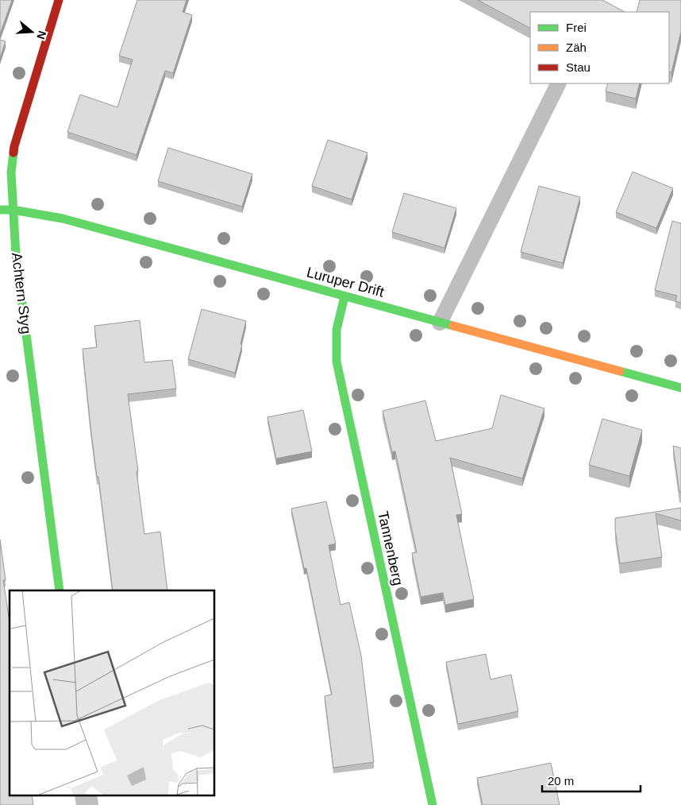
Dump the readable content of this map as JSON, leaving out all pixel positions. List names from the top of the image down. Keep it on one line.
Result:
{"streets":{"street":["Luruper Drift","Achtern Styg","Tannenberg"]},"crossings":[["Luruper Drift","Achtern Styg"],["Luruper Drift","Tannenberg"]],"legend":["Frei","Zäh","Stau"],"scale_bar":"20 m","north":"right"}
